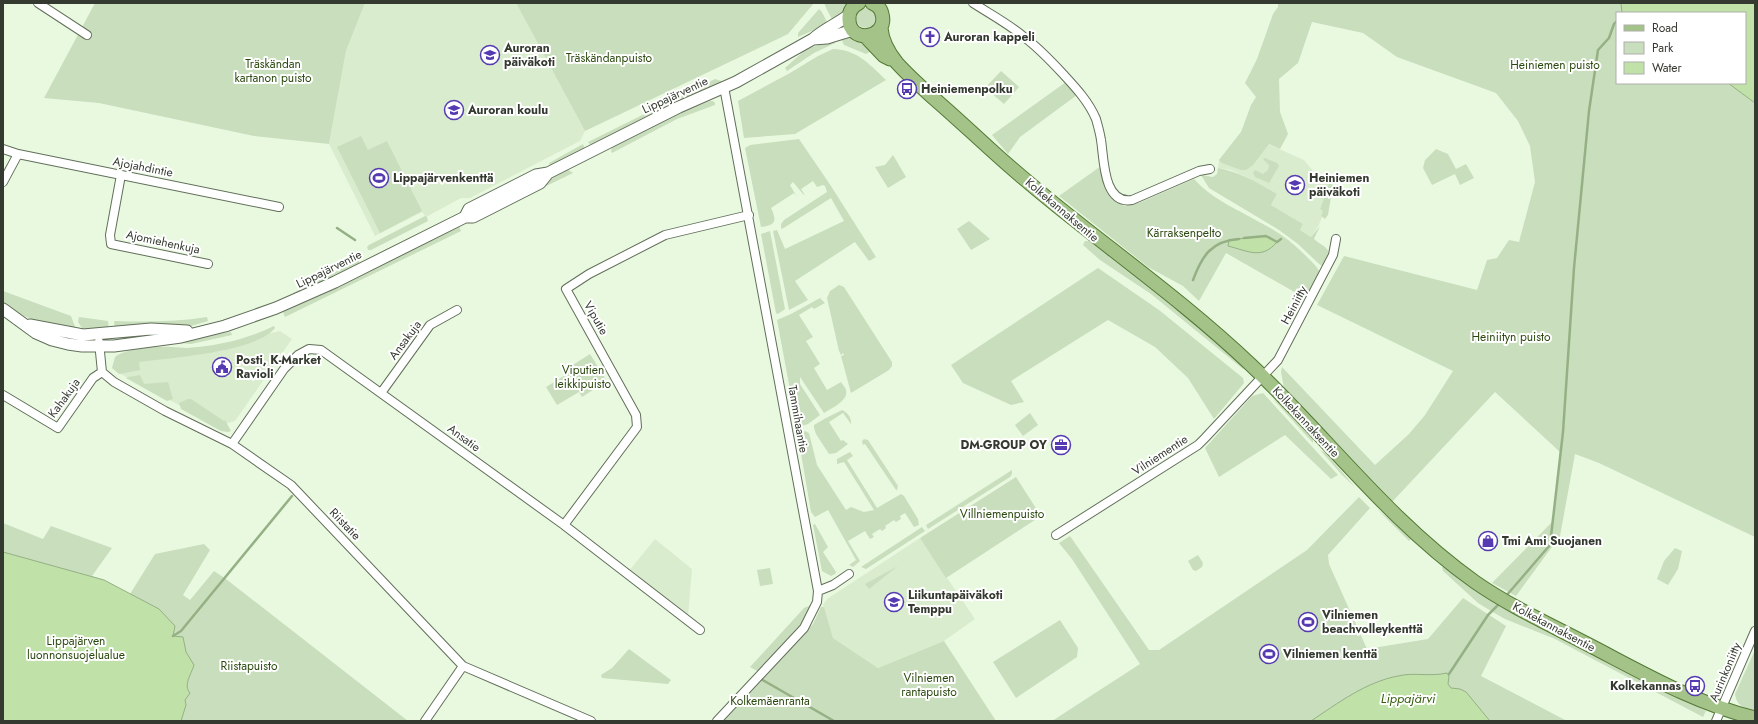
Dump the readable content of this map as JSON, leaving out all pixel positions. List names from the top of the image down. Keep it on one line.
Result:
{"streets":{"main road":["Lippajärventie","Kolkekannaksentie"],"street":["Ajojahdintie","Ajomiehenkuja","Heiniitty","Viputie","Ansakuja","Kahakuja","Tammihaantie","Ansatie","Vilniementie","Riistatie","Aurinkoniitty"]},"crossings":[["Lippajärventie","Kolkekannaksentie"],["Lippajärventie","Tammihaantie"],["Ajojahdintie","Ajomiehenkuja"],["Kolkekannaksentie","Heiniitty"],["Kolkekannaksentie","Vilniementie"],["Kolkekannaksentie","Aurinkoniitty"],["Heiniitty","Vilniementie"],["Viputie","Tammihaantie"],["Viputie","Ansatie"],["Ansakuja","Ansatie"],["Kahakuja","Riistatie"],["Ansatie","Riistatie"]],"water":["Lippajärvi"],"parks":["Träskändanpuisto","Träskändan kartanon puisto","Heiniemen puisto","Kärraksenpelto","Heiniityn puisto","Viputien leikkipuisto","Villniemenpuisto","Lippajärven luonnonsuojelualue","Riistapuisto","Vilniemen rantapuisto","Kolkemäenranta"],"places":{"church":["Auroran kappeli"],"school or university":["Auroran päiväkoti","Auroran koulu","Heiniemen päiväkoti","Liikuntapäiväkoti Temppu"],"bus stop":["Heiniemenpolku","Kolkekannas"],"sports":["Lippajärvenkenttä","Vilniemen beachvolleykenttä","Vilniemen kenttä"],"public building":["Posti, K-Market Ravioli"],"office":["DM-GROUP OY"],"shop":["Tmi Ami Suojanen"]},"legend":["Road","Park","Water"]}
